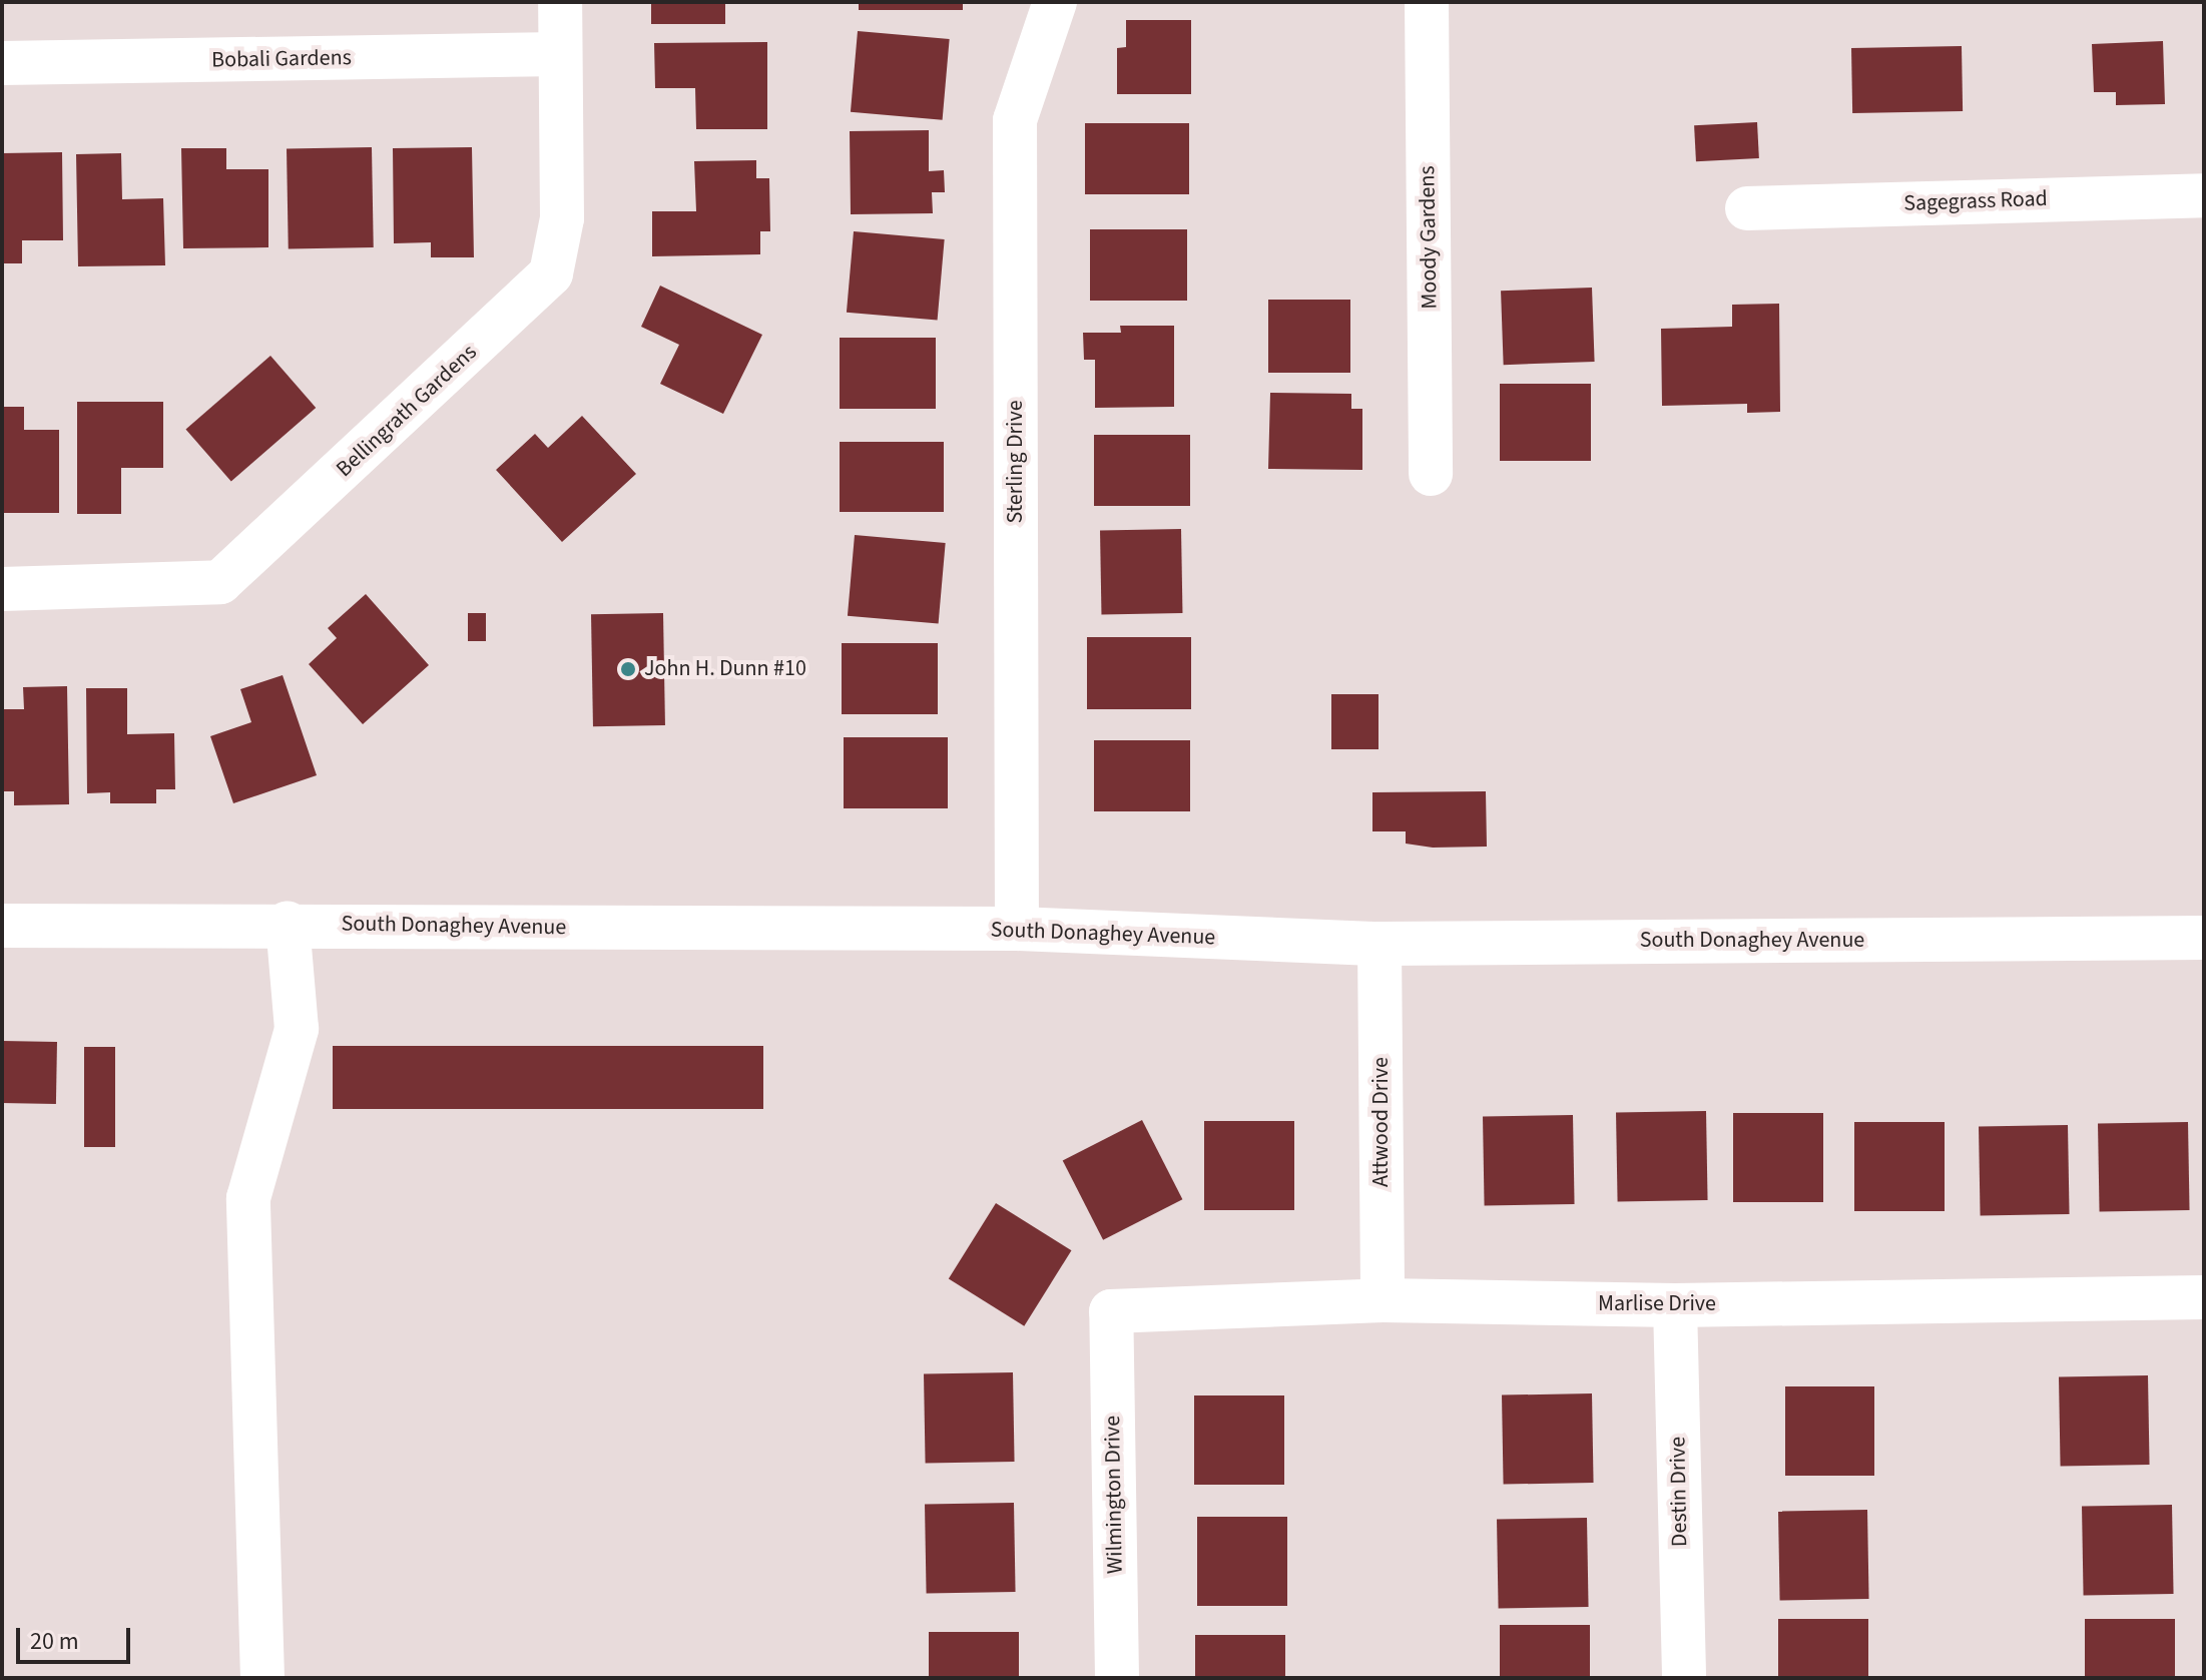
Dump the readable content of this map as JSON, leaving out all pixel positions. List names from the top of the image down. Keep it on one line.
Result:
{"streets":{"street":["Bobali Gardens","Sagegrass Road","Moody Gardens","Bellingrath Gardens","Sterling Drive","South Donaghey Avenue","Attwood Drive","Marlise Drive","Destin Drive","Wilmington Drive"]},"crossings":[["Bobali Gardens","Bellingrath Gardens"],["Sterling Drive","South Donaghey Avenue"],["South Donaghey Avenue","Attwood Drive"],["Attwood Drive","Marlise Drive"],["Marlise Drive","Destin Drive"],["Marlise Drive","Wilmington Drive"]],"places":["John H. Dunn #10"],"scale_bar":"20 m"}
